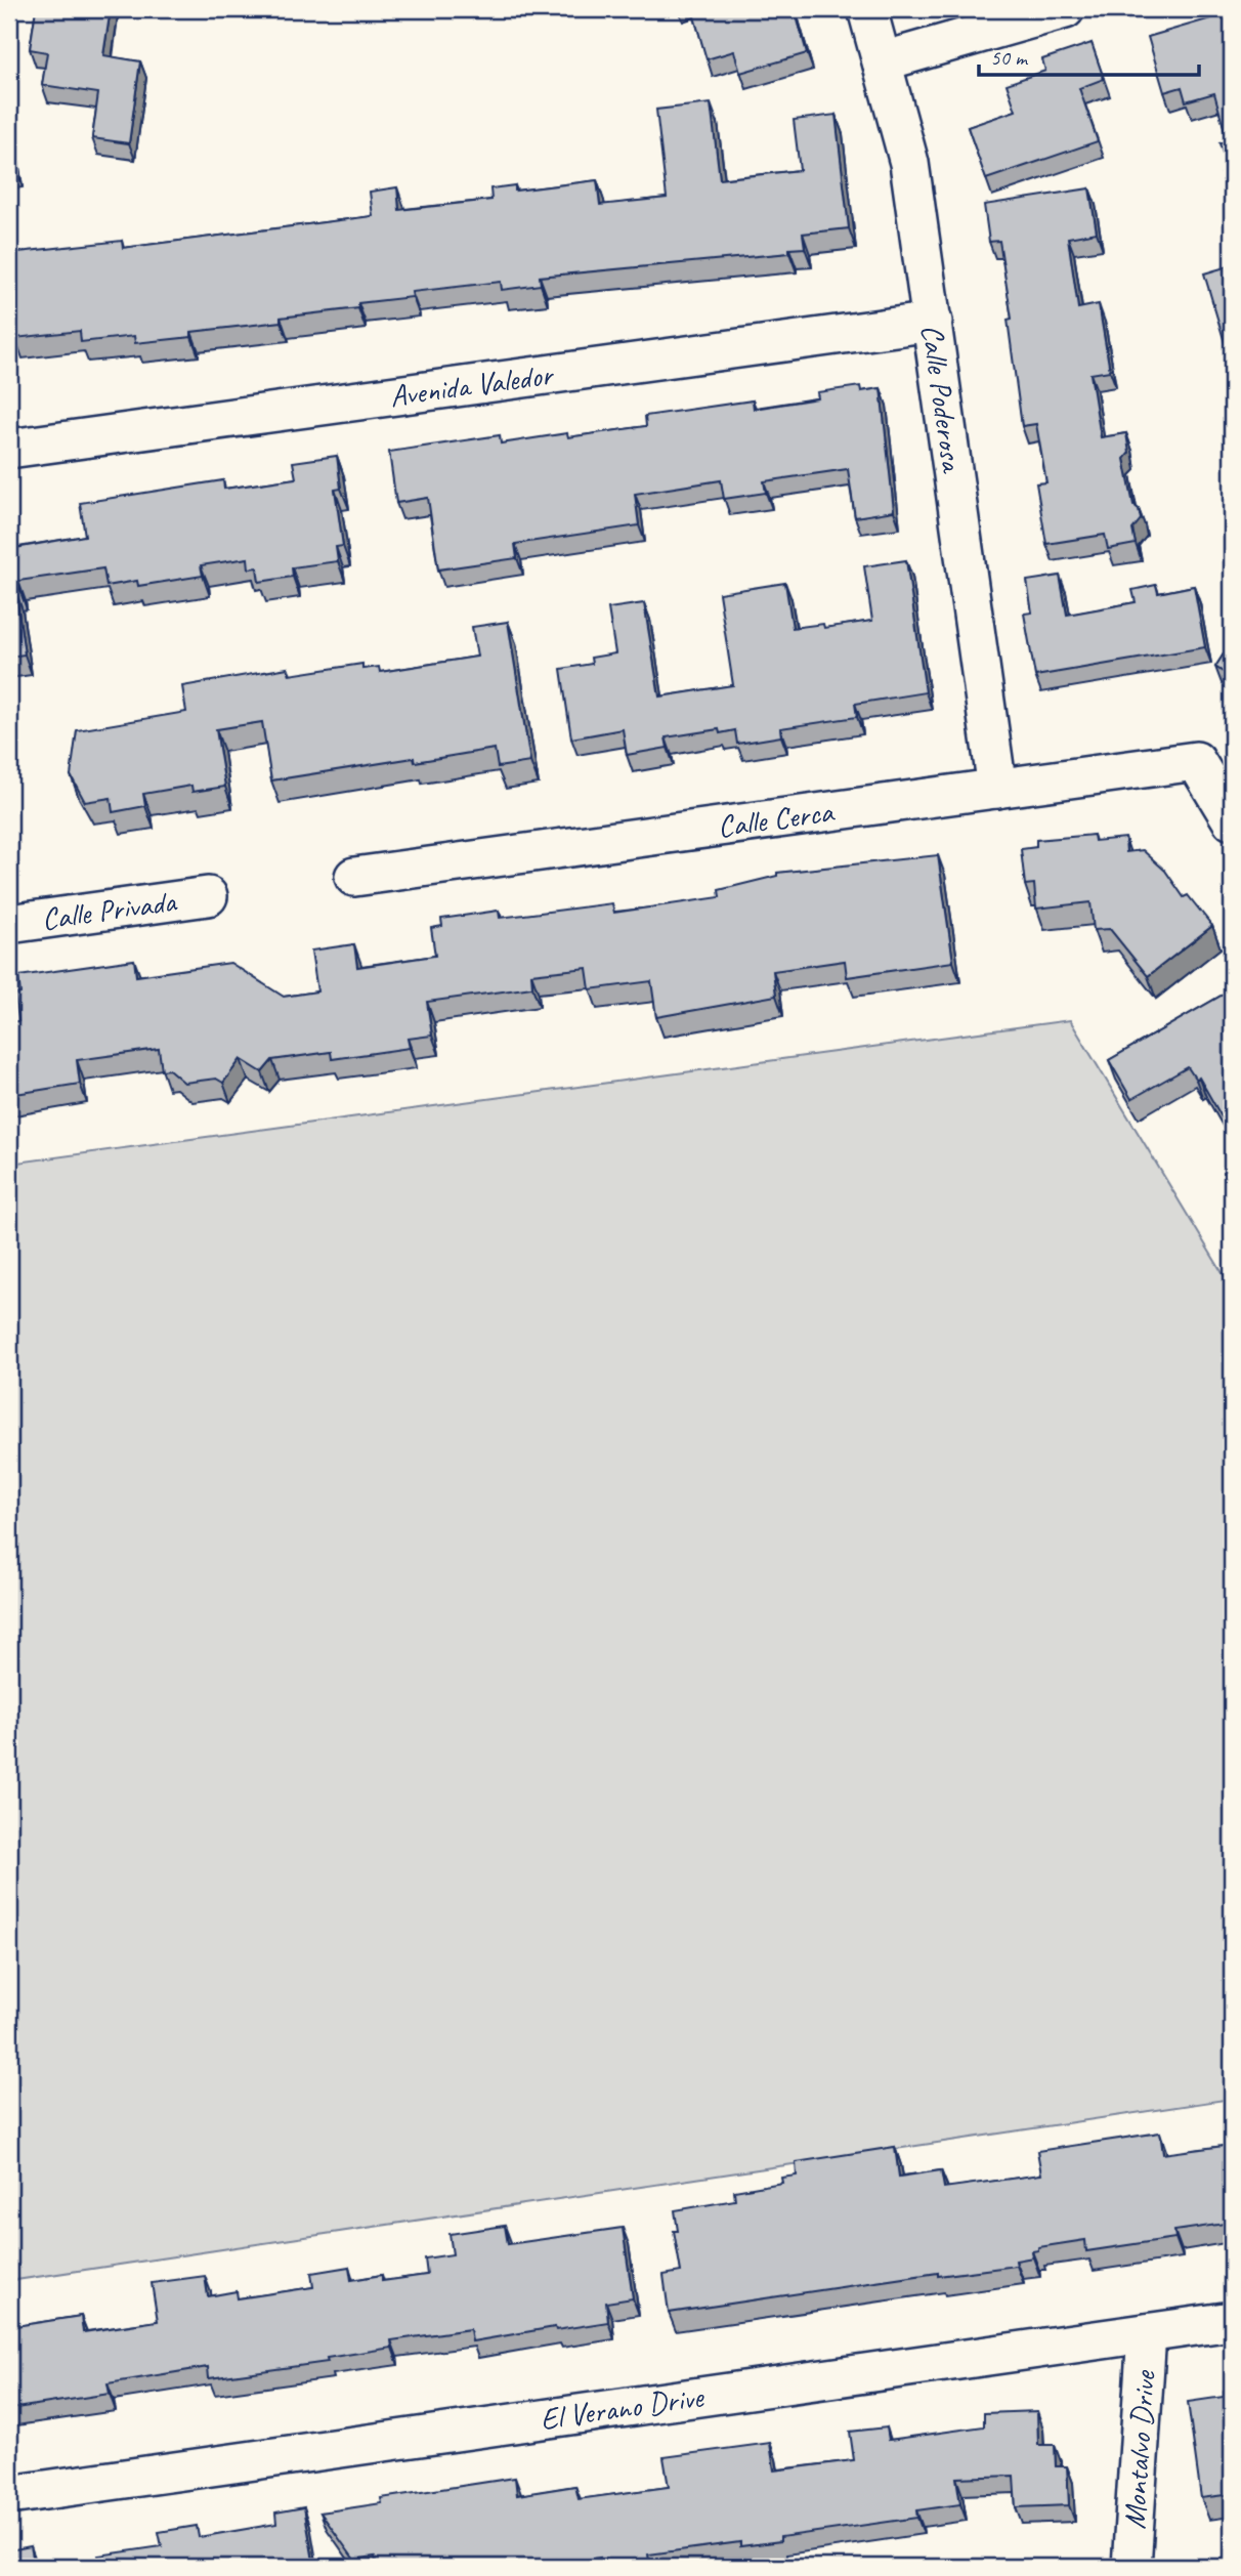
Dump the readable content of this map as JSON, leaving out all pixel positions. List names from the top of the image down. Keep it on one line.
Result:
{"streets":{"street":["Avenida Valedor","Calle Poderosa","Calle Cerca","Calle Privada","El Verano Drive","Montalvo Drive"]},"crossings":[["Avenida Valedor","Calle Poderosa"],["Calle Poderosa","Calle Cerca"],["El Verano Drive","Montalvo Drive"]],"scale_bar":"50 m"}
